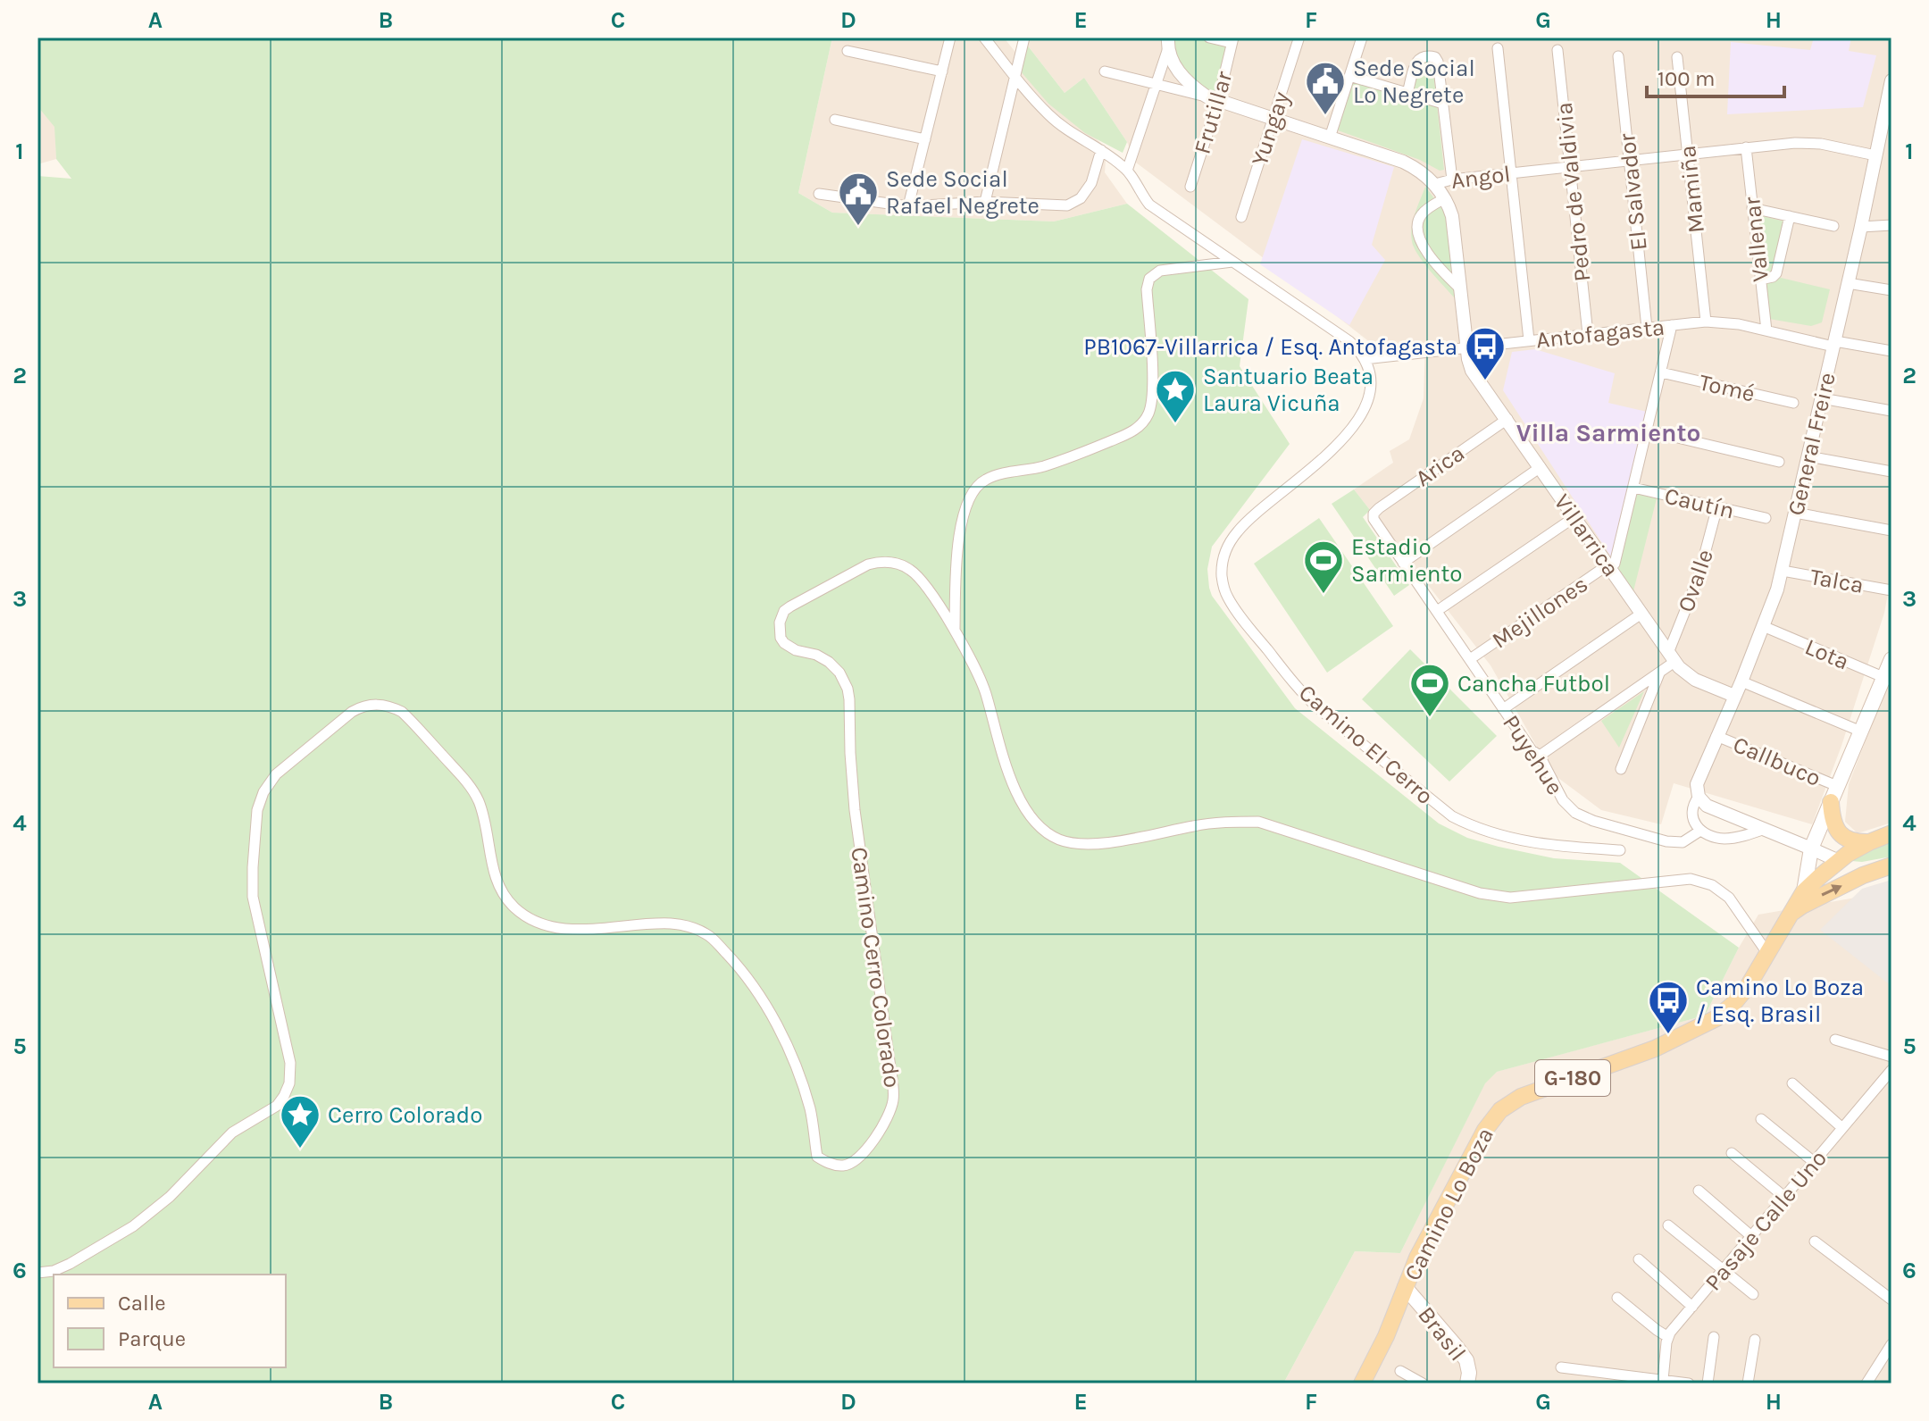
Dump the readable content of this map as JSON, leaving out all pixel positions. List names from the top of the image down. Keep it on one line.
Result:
{"streets":{"main road":["G-180","Camino Lo Boza","Brasil"],"street":["Frutillar","Yungay","Angol","Mamiña","Pedro de Valdivia","El Salvador","Vallenar","Antofagasta","Tomé","General Freire","Arica","Cautín","Villarrica","Ovalle","Talca","Mejillones","Lota","Camino El Cerro","Puyehue","Callbuco","Camino Cerro Colorado","Pasaje Calle Uno"]},"crossings":[["Frutillar","Angol"],["Yungay","Angol"],["Angol","Mamiña"],["Angol","Pedro de Valdivia"],["Angol","El Salvador"],["Angol","Vallenar"],["Angol","General Freire"],["Angol","Villarrica"],["Mamiña","Antofagasta"],["Pedro de Valdivia","Antofagasta"],["El Salvador","Antofagasta"],["Vallenar","Antofagasta"],["Antofagasta","General Freire"],["Antofagasta","Villarrica"],["Antofagasta","Camino El Cerro"],["General Freire","Villarrica"],["General Freire","Talca"],["General Freire","Lota"],["General Freire","Callbuco"],["Arica","Villarrica"],["Arica","Puyehue"],["Cautín","Ovalle"],["Villarrica","Ovalle"],["Villarrica","Mejillones"],["Mejillones","Puyehue"],["Lota","Camino Lo Boza"],["Callbuco","Camino Lo Boza"],["Camino Cerro Colorado","Camino Lo Boza"],["G-180","Camino Lo Boza"],["Camino Lo Boza","Brasil"]],"districts":["Villa Sarmiento"],"places":{"public building":["Sede Social Lo Negrete","Sede Social Rafael Negrete"],"bus stop":["PB1067-Villarrica / Esq. Antofagasta","Camino Lo Boza / Esq. Brasil"],"place":["Santuario Beata Laura Vicuña","Cerro Colorado"],"sports":["Estadio Sarmiento","Cancha Futbol"]},"legend":["Calle","Parque"],"scale_bar":"100 m","grid":{"columns":["A","B","C","D","E","F","G","H"],"rows":["1","2","3","4","5","6"]}}
